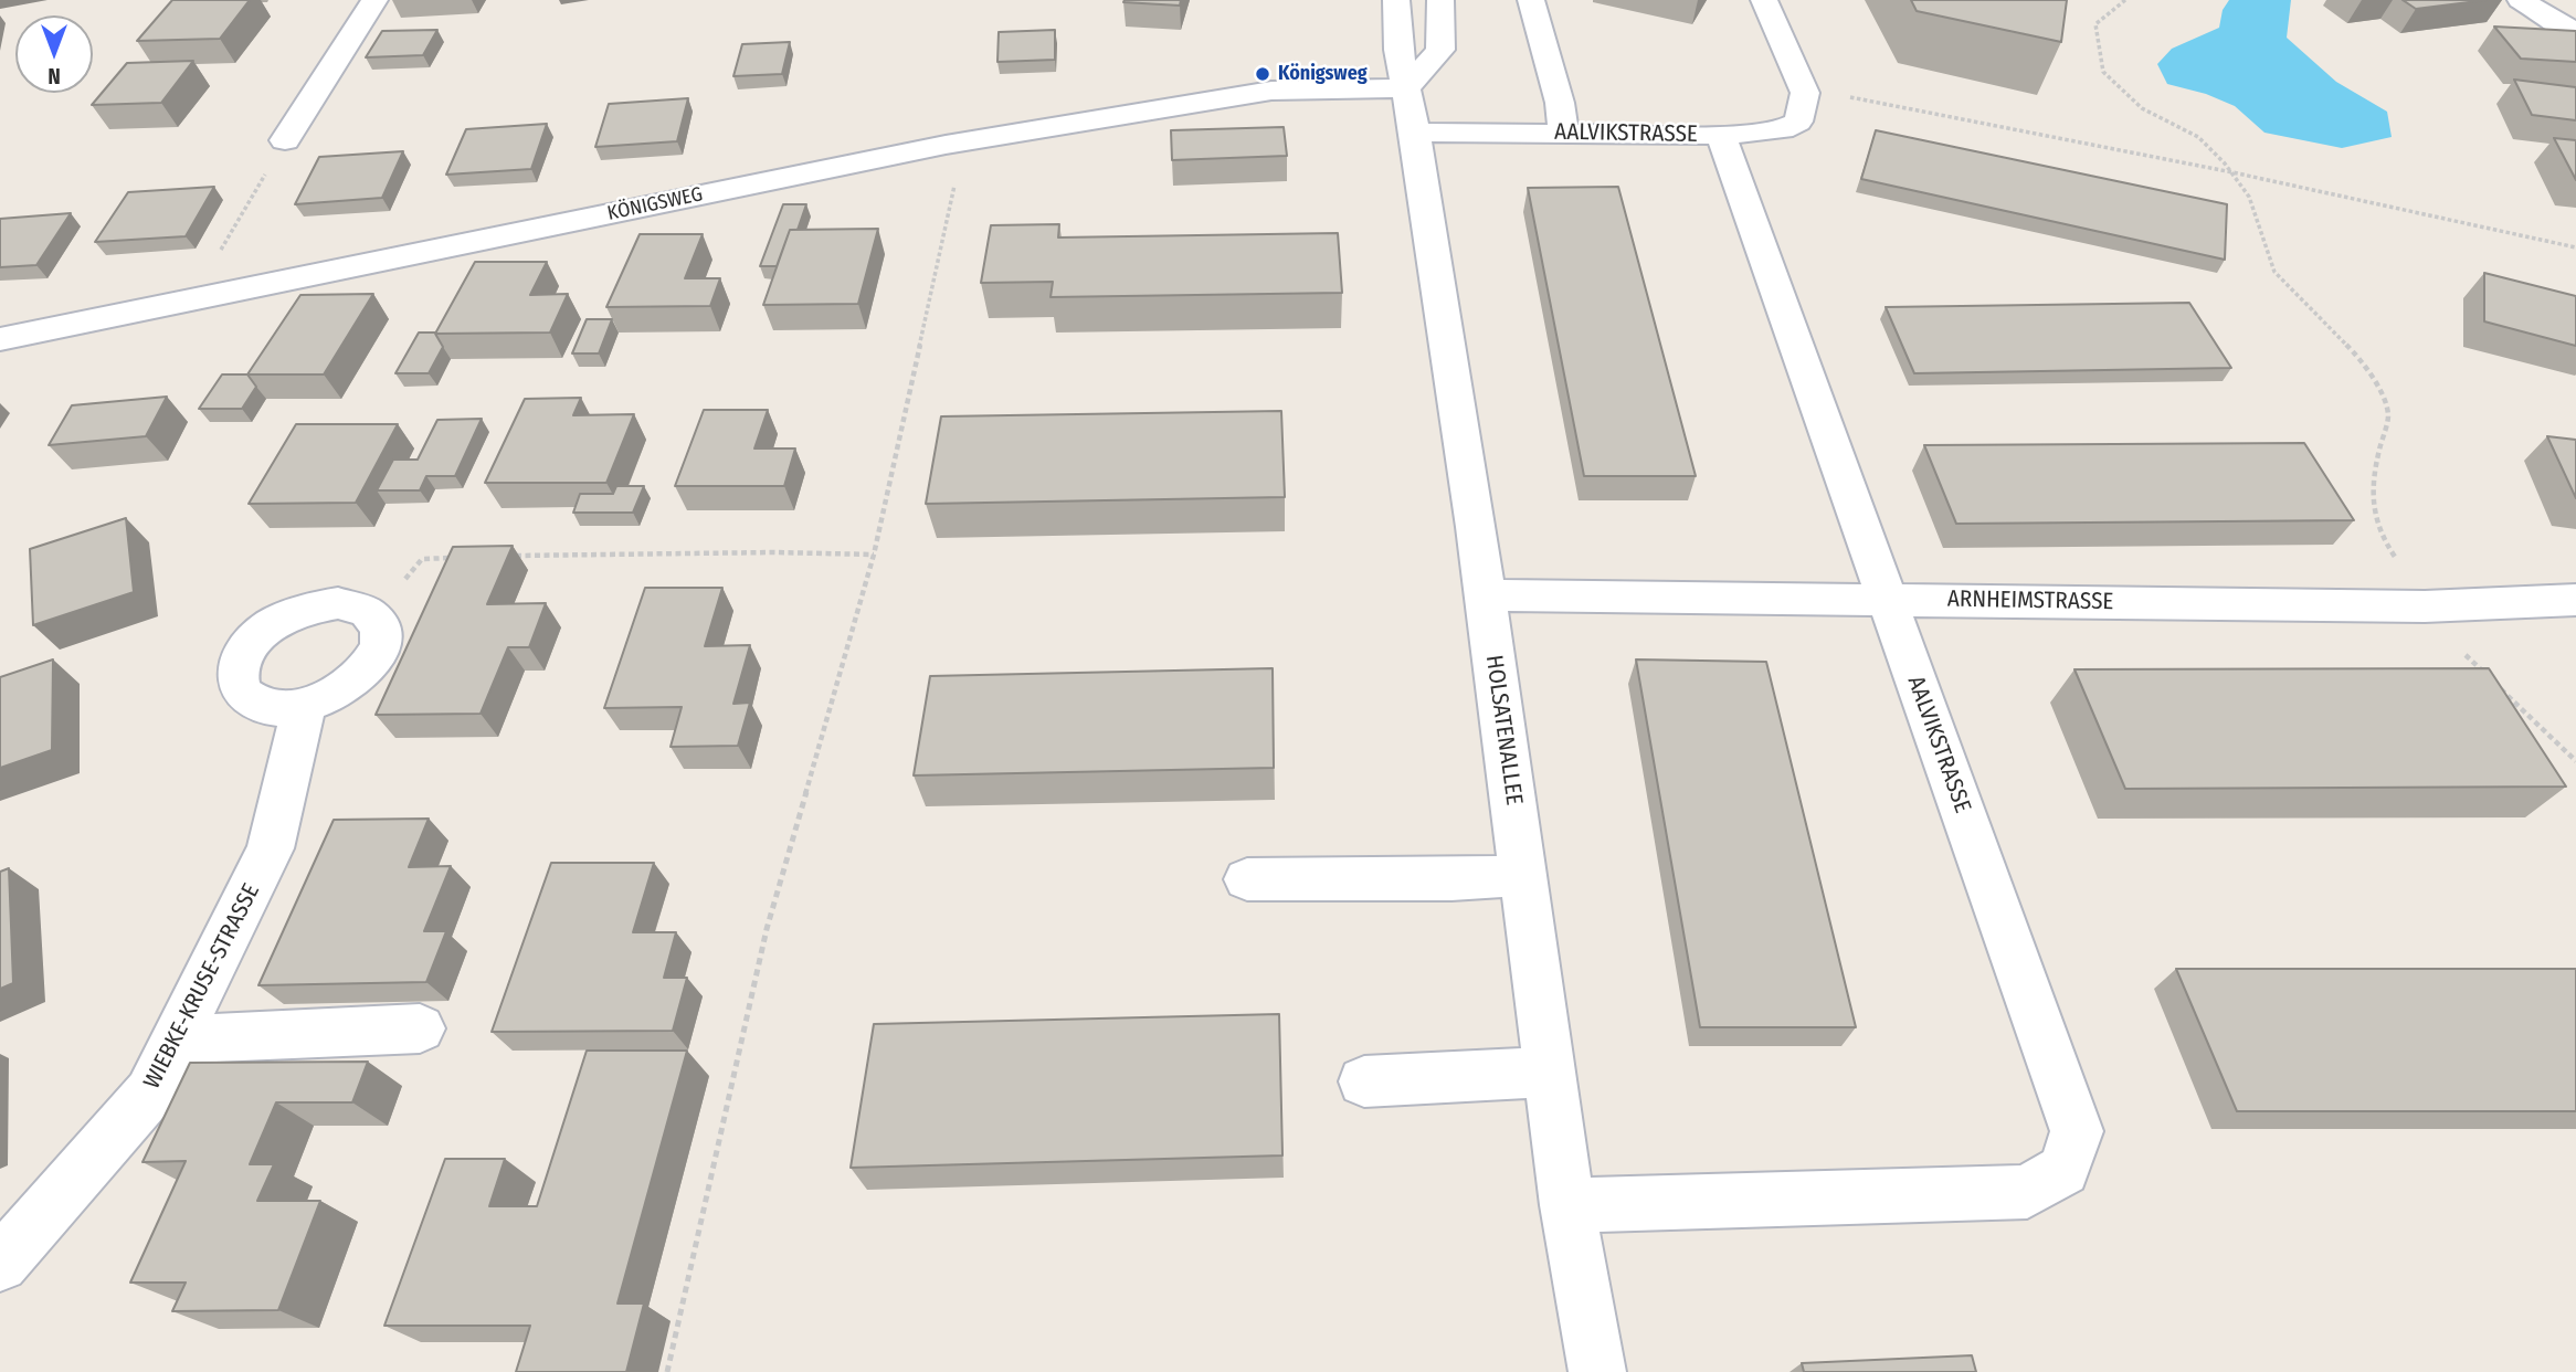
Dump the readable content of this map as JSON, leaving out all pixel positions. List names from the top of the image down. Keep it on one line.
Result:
{"streets":{"street":["AALVIKSTRASSE","KÖNIGSWEG","ARNHEIMSTRASSE","HOLSATENALLEE","WIEBKE-KRUSE-STRASSE"]},"crossings":[["AALVIKSTRASSE","ARNHEIMSTRASSE"],["AALVIKSTRASSE","HOLSATENALLEE"],["KÖNIGSWEG","HOLSATENALLEE"],["ARNHEIMSTRASSE","HOLSATENALLEE"]],"places":["Königsweg"],"north":"bottom"}
